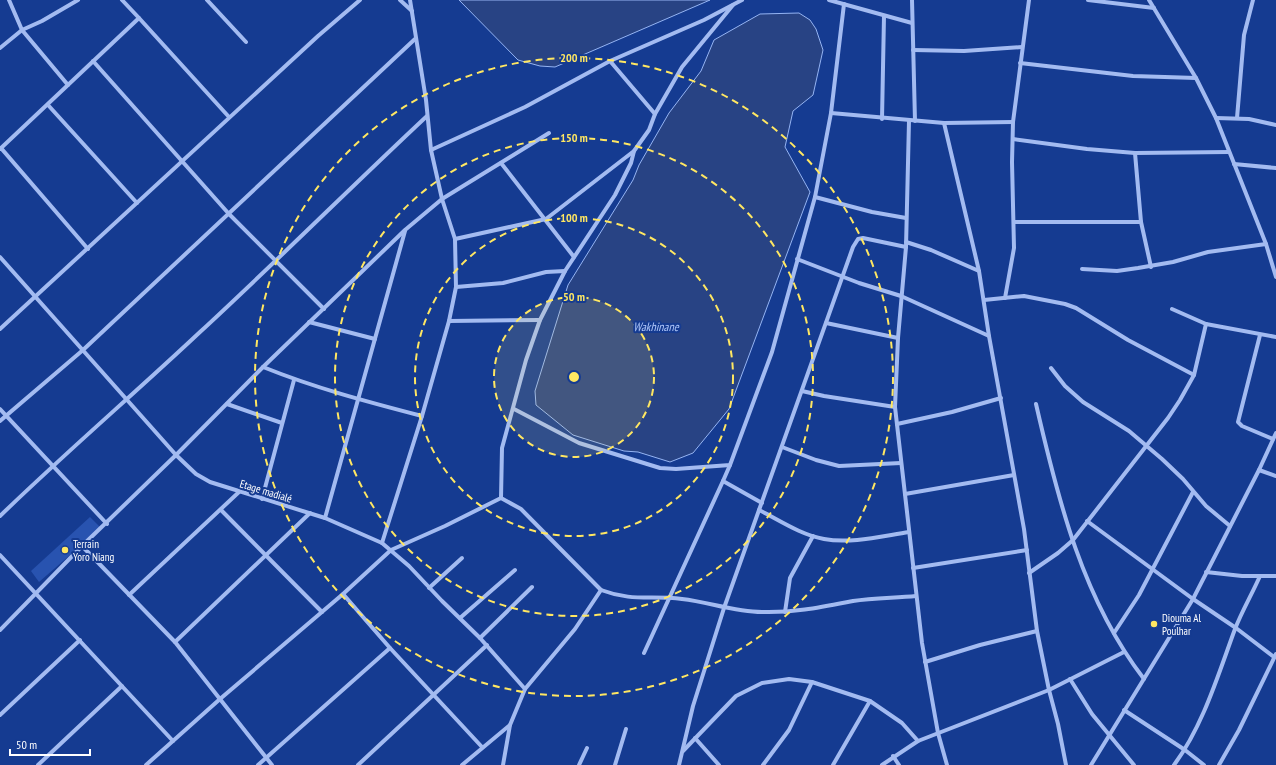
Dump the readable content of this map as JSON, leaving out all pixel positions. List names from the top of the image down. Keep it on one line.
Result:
{"streets":{"street":["Etage madialé"]},"water":["Wakhinane"],"places":["Terrain Yoro Niang","Diouma Al Poulhar"],"scale_bar":"50 m","rings":["200 m","150 m","100 m","50 m"]}
